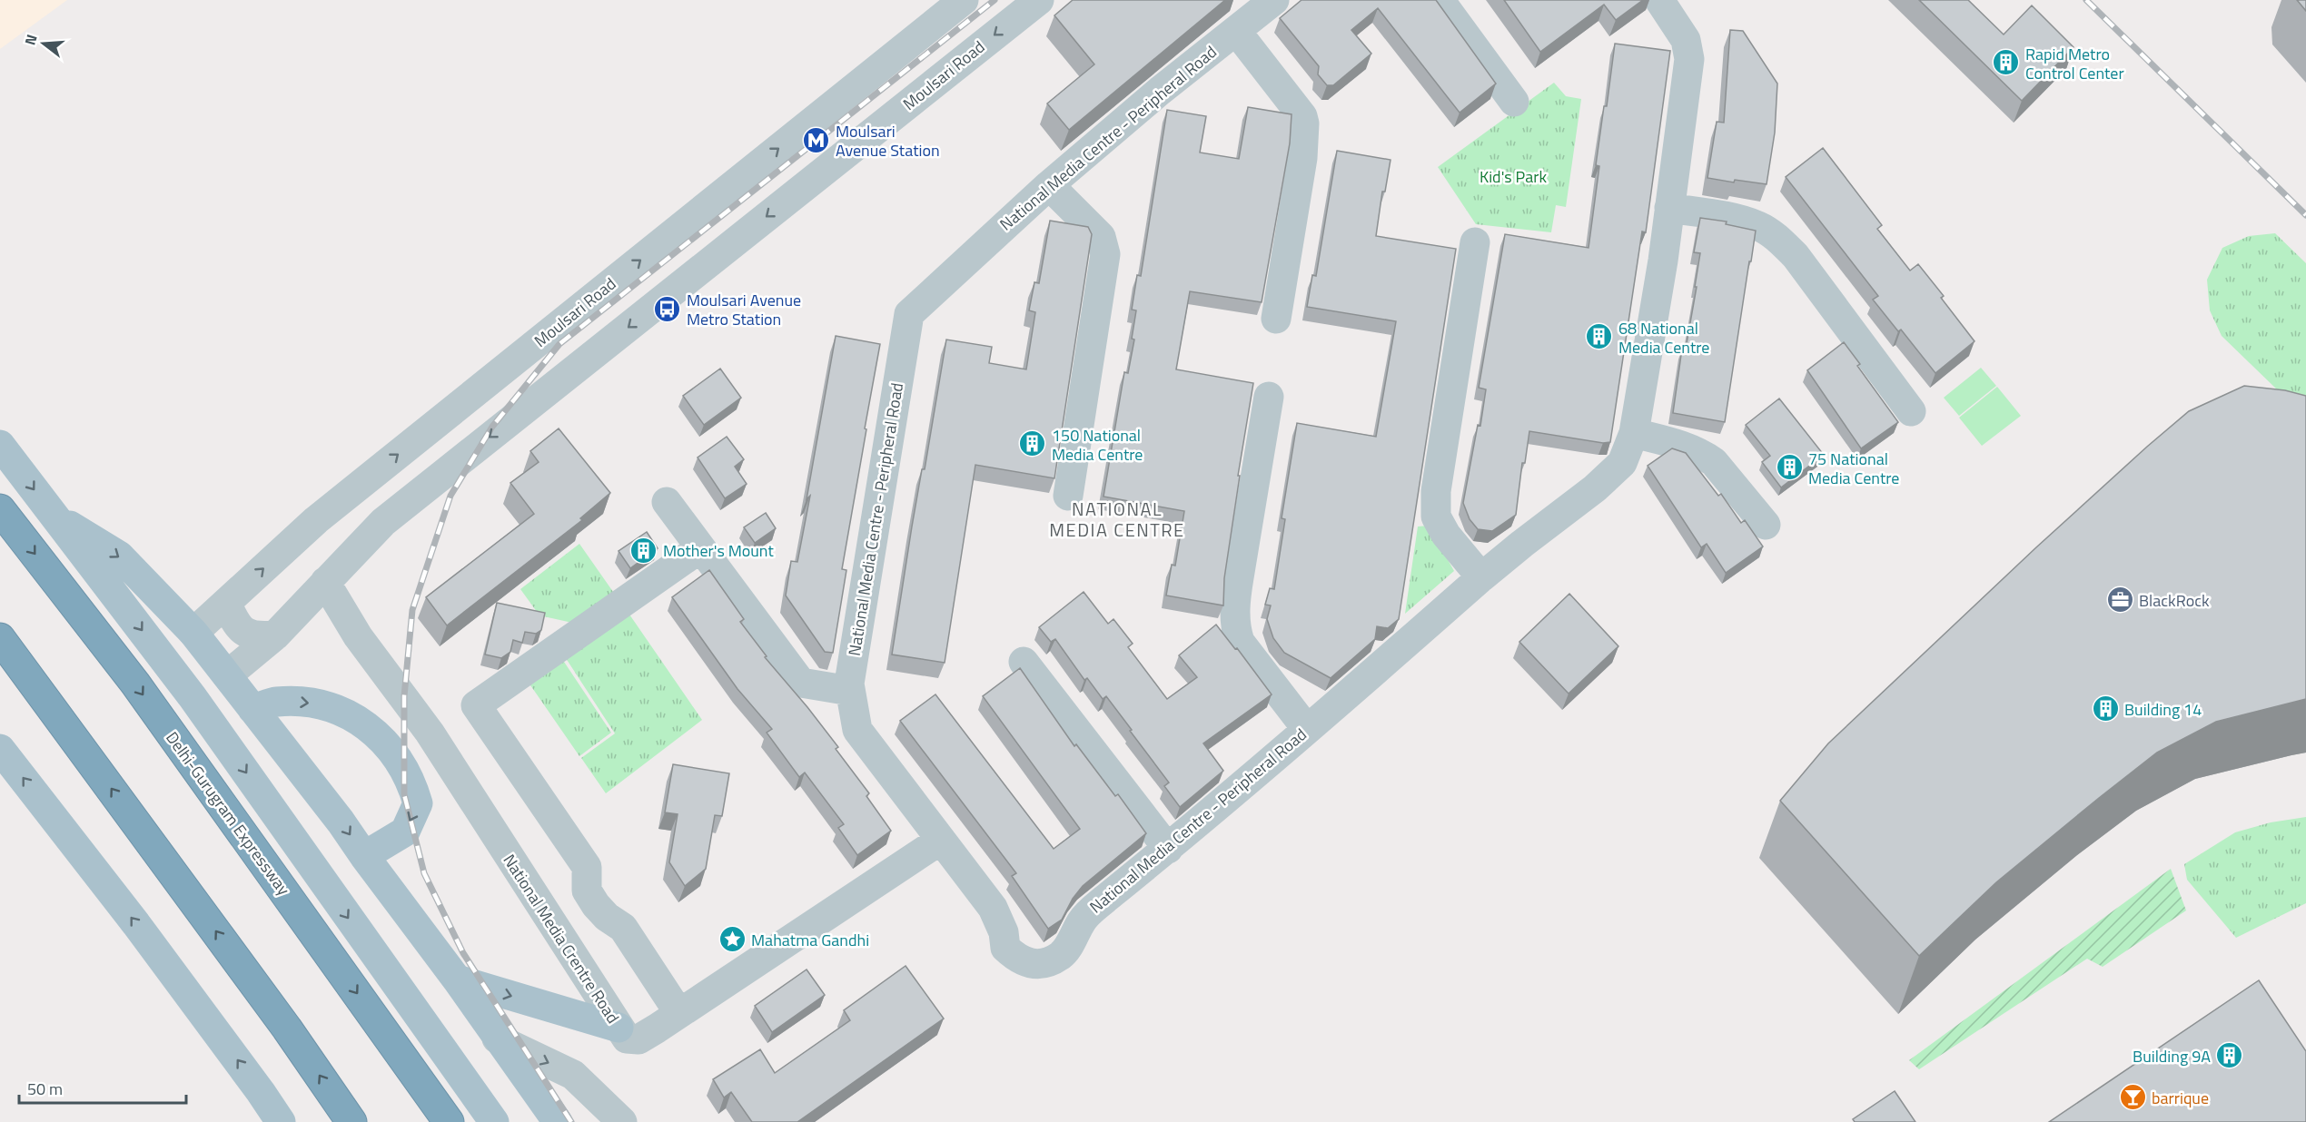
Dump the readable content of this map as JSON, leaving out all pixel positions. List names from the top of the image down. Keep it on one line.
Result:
{"streets":{"highway":["Delhi-Gurugram Expressway"],"street":["Moulsari Road","National Media Centre - Peripheral Road","National Media Crentre Road"]},"crossings":[["Moulsari Road","National Media Crentre Road"],["National Media Centre - Peripheral Road","National Media Crentre Road"]],"districts":["NATIONAL MEDIA CENTRE"],"parks":["Kid's Park"],"places":{"building":["Rapid Metro Control Center","68 National Media Centre","150 National Media Centre","75 National Media Centre","Mother's Mount","Building 14","Building 9A"],"metro station":["Moulsari Avenue Station"],"bus stop":["Moulsari Avenue Metro Station"],"office":["BlackRock"],"place":["Mahatma Gandhi"],"bar":["barrique"]},"scale_bar":"50 m","north":"left"}
